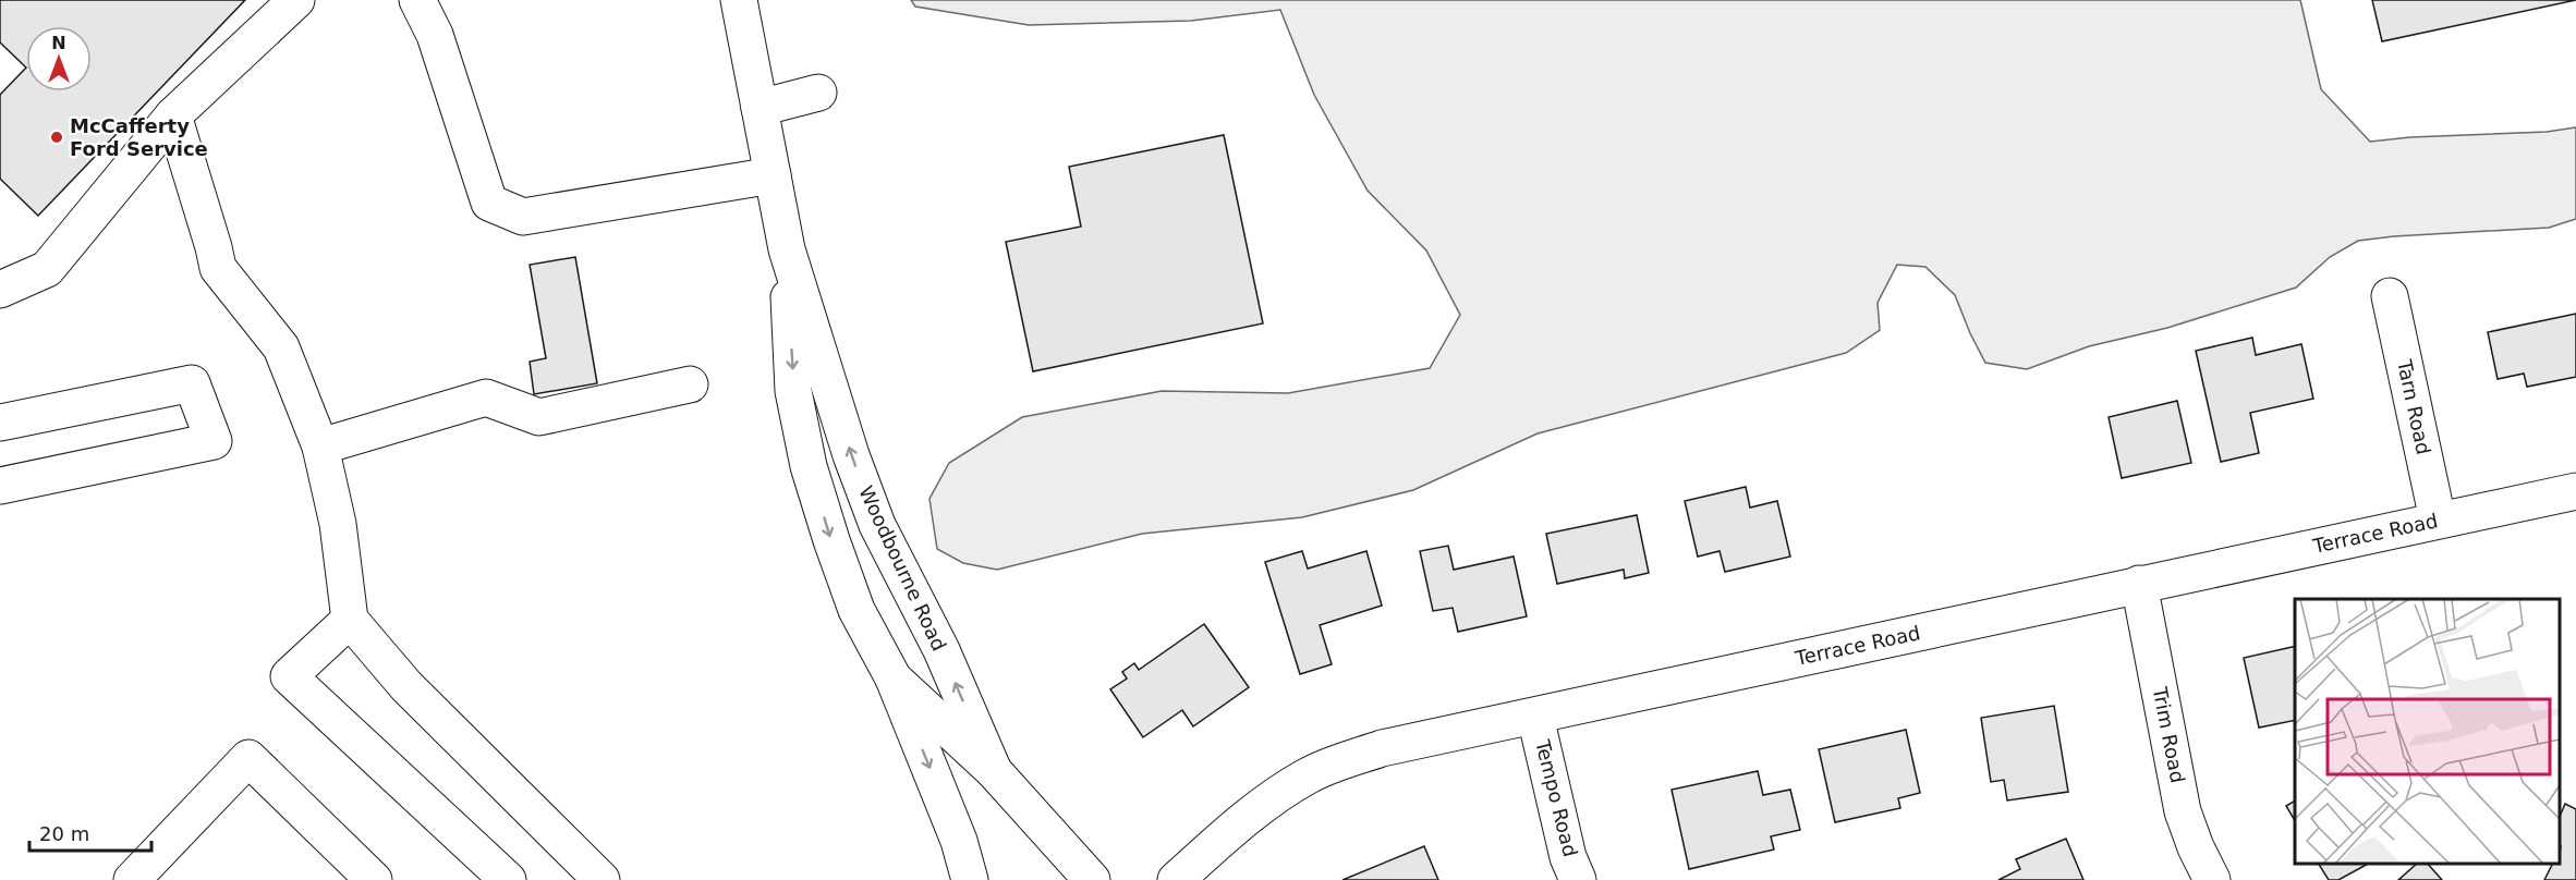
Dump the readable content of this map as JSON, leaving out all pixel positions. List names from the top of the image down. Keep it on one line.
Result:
{"streets":{"street":["Tarn Road","Terrace Road","Woodbourne Road","Trim Road","Tempo Road"]},"crossings":[["Tarn Road","Terrace Road"],["Terrace Road","Trim Road"],["Terrace Road","Tempo Road"]],"places":["McCafferty Ford Service"],"scale_bar":"20 m","north":"top"}
